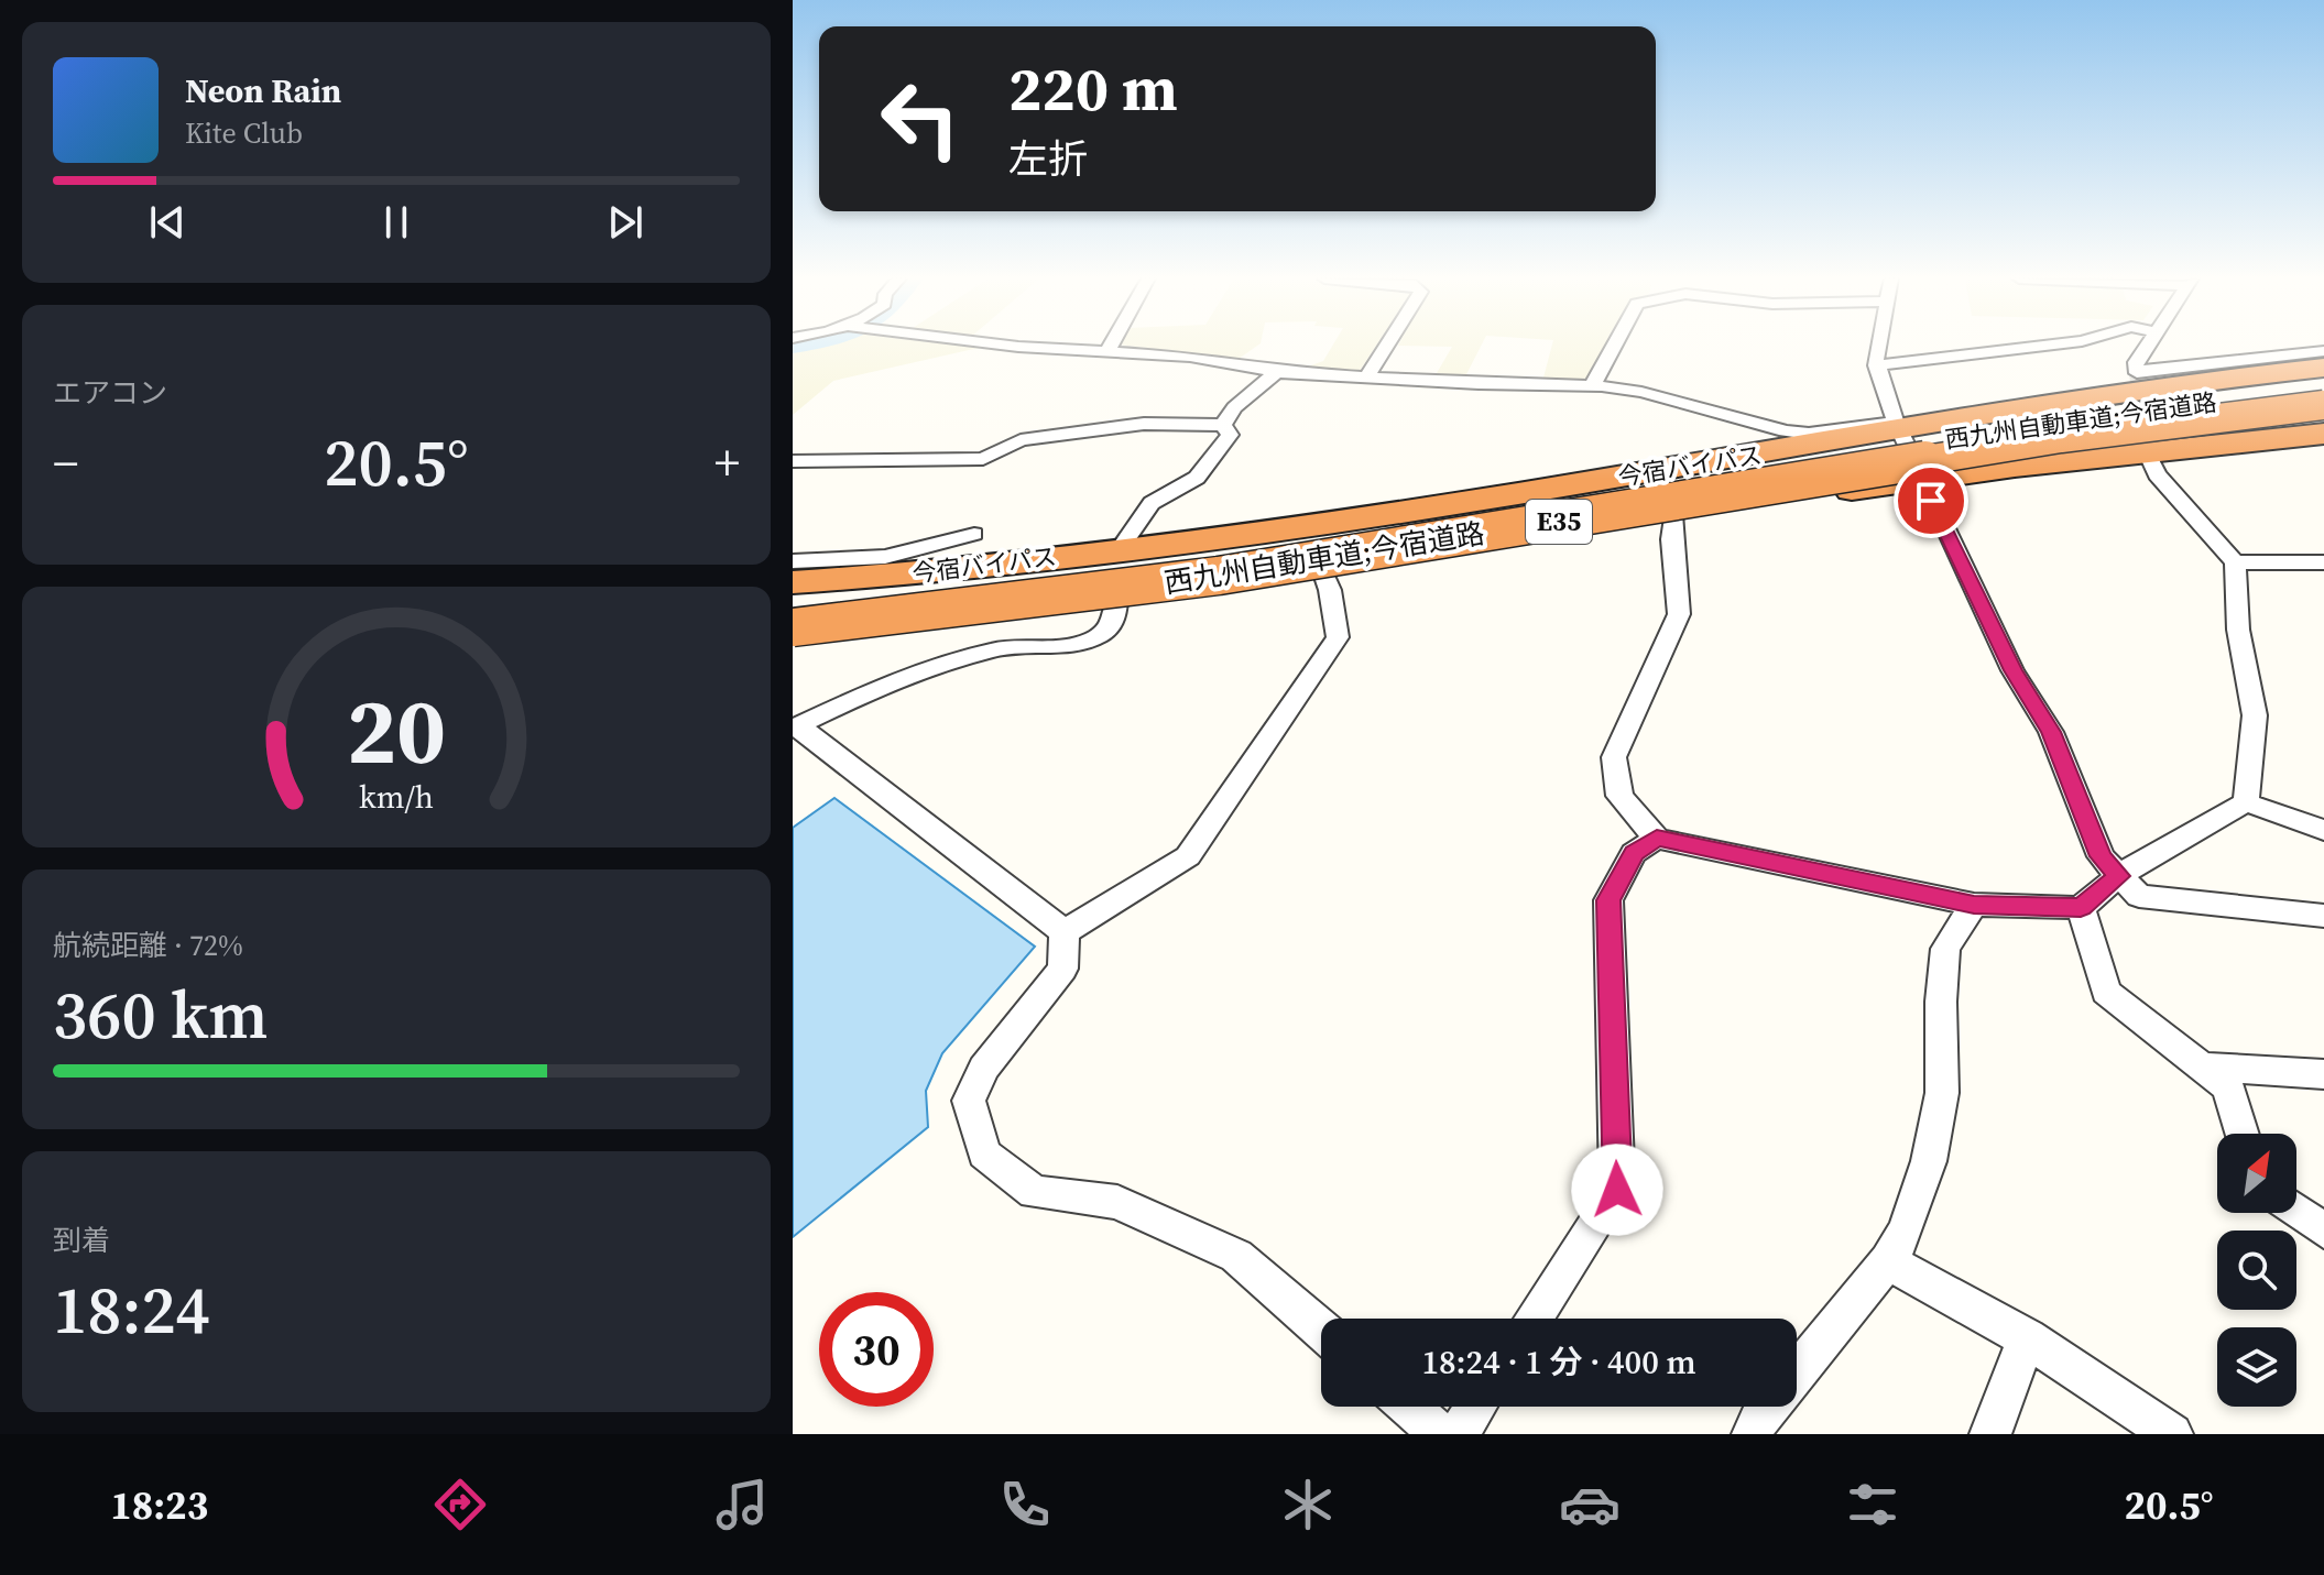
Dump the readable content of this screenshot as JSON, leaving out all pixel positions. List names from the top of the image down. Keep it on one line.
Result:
{"streets":{"highway":["西九州自動車道;今宿道路","今宿バイパス","E35"]},"crossings":[["西九州自動車道;今宿道路","今宿バイパス"]],"north":"top right","page":{"turn":["220 m","左折"],"song":["Neon Rain","Kite Club"],"tile":["エアコン",["航続距離 · 72%","360 km"],["到着","18:24"]],"heat":["−","20.5°","+"],"limit":"30","trip":"18:24 · 1 分 · 400 m","tabs":["18:23","20.5°"],"gauge":["20","km/h"]}}
